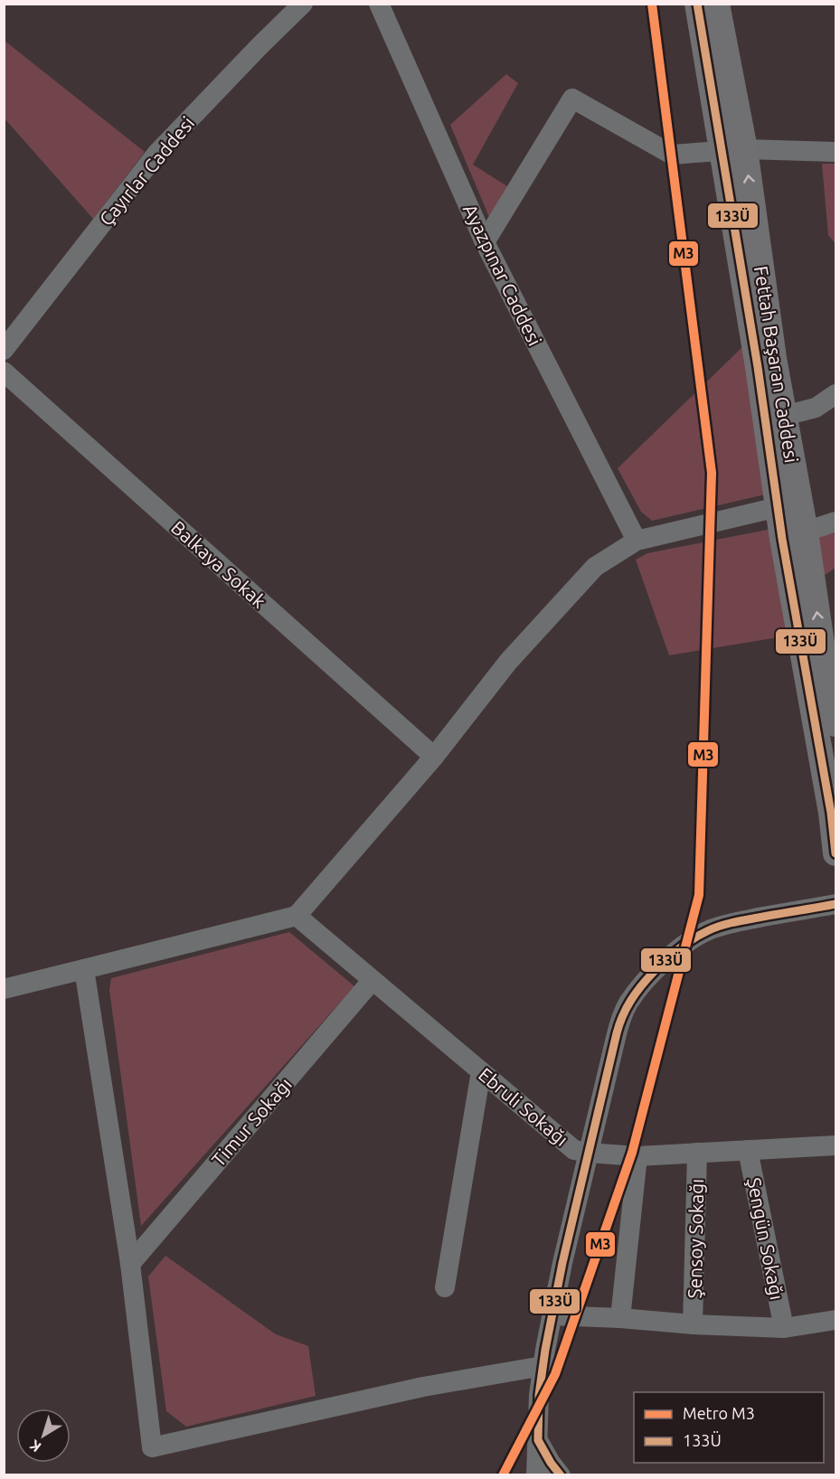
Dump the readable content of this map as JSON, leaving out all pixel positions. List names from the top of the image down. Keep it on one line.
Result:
{"streets":{"main road":["Fettah Başaran Caddesi"],"street":["Çayırlar Caddesi","Ayazpınar Caddesi","Balkaya Sokak","Ebruli Sokağı","Timur Sokağı","Şensoy Sokağı","Şengün Sokağı"]},"crossings":[["Ebruli Sokağı","Timur Sokağı"],["Ebruli Sokağı","Şensoy Sokağı"],["Ebruli Sokağı","Şengün Sokağı"]],"lines":["metro line M3","transit line 133Ü"],"legend":["Metro M3","133Ü"],"north":"bottom left"}
